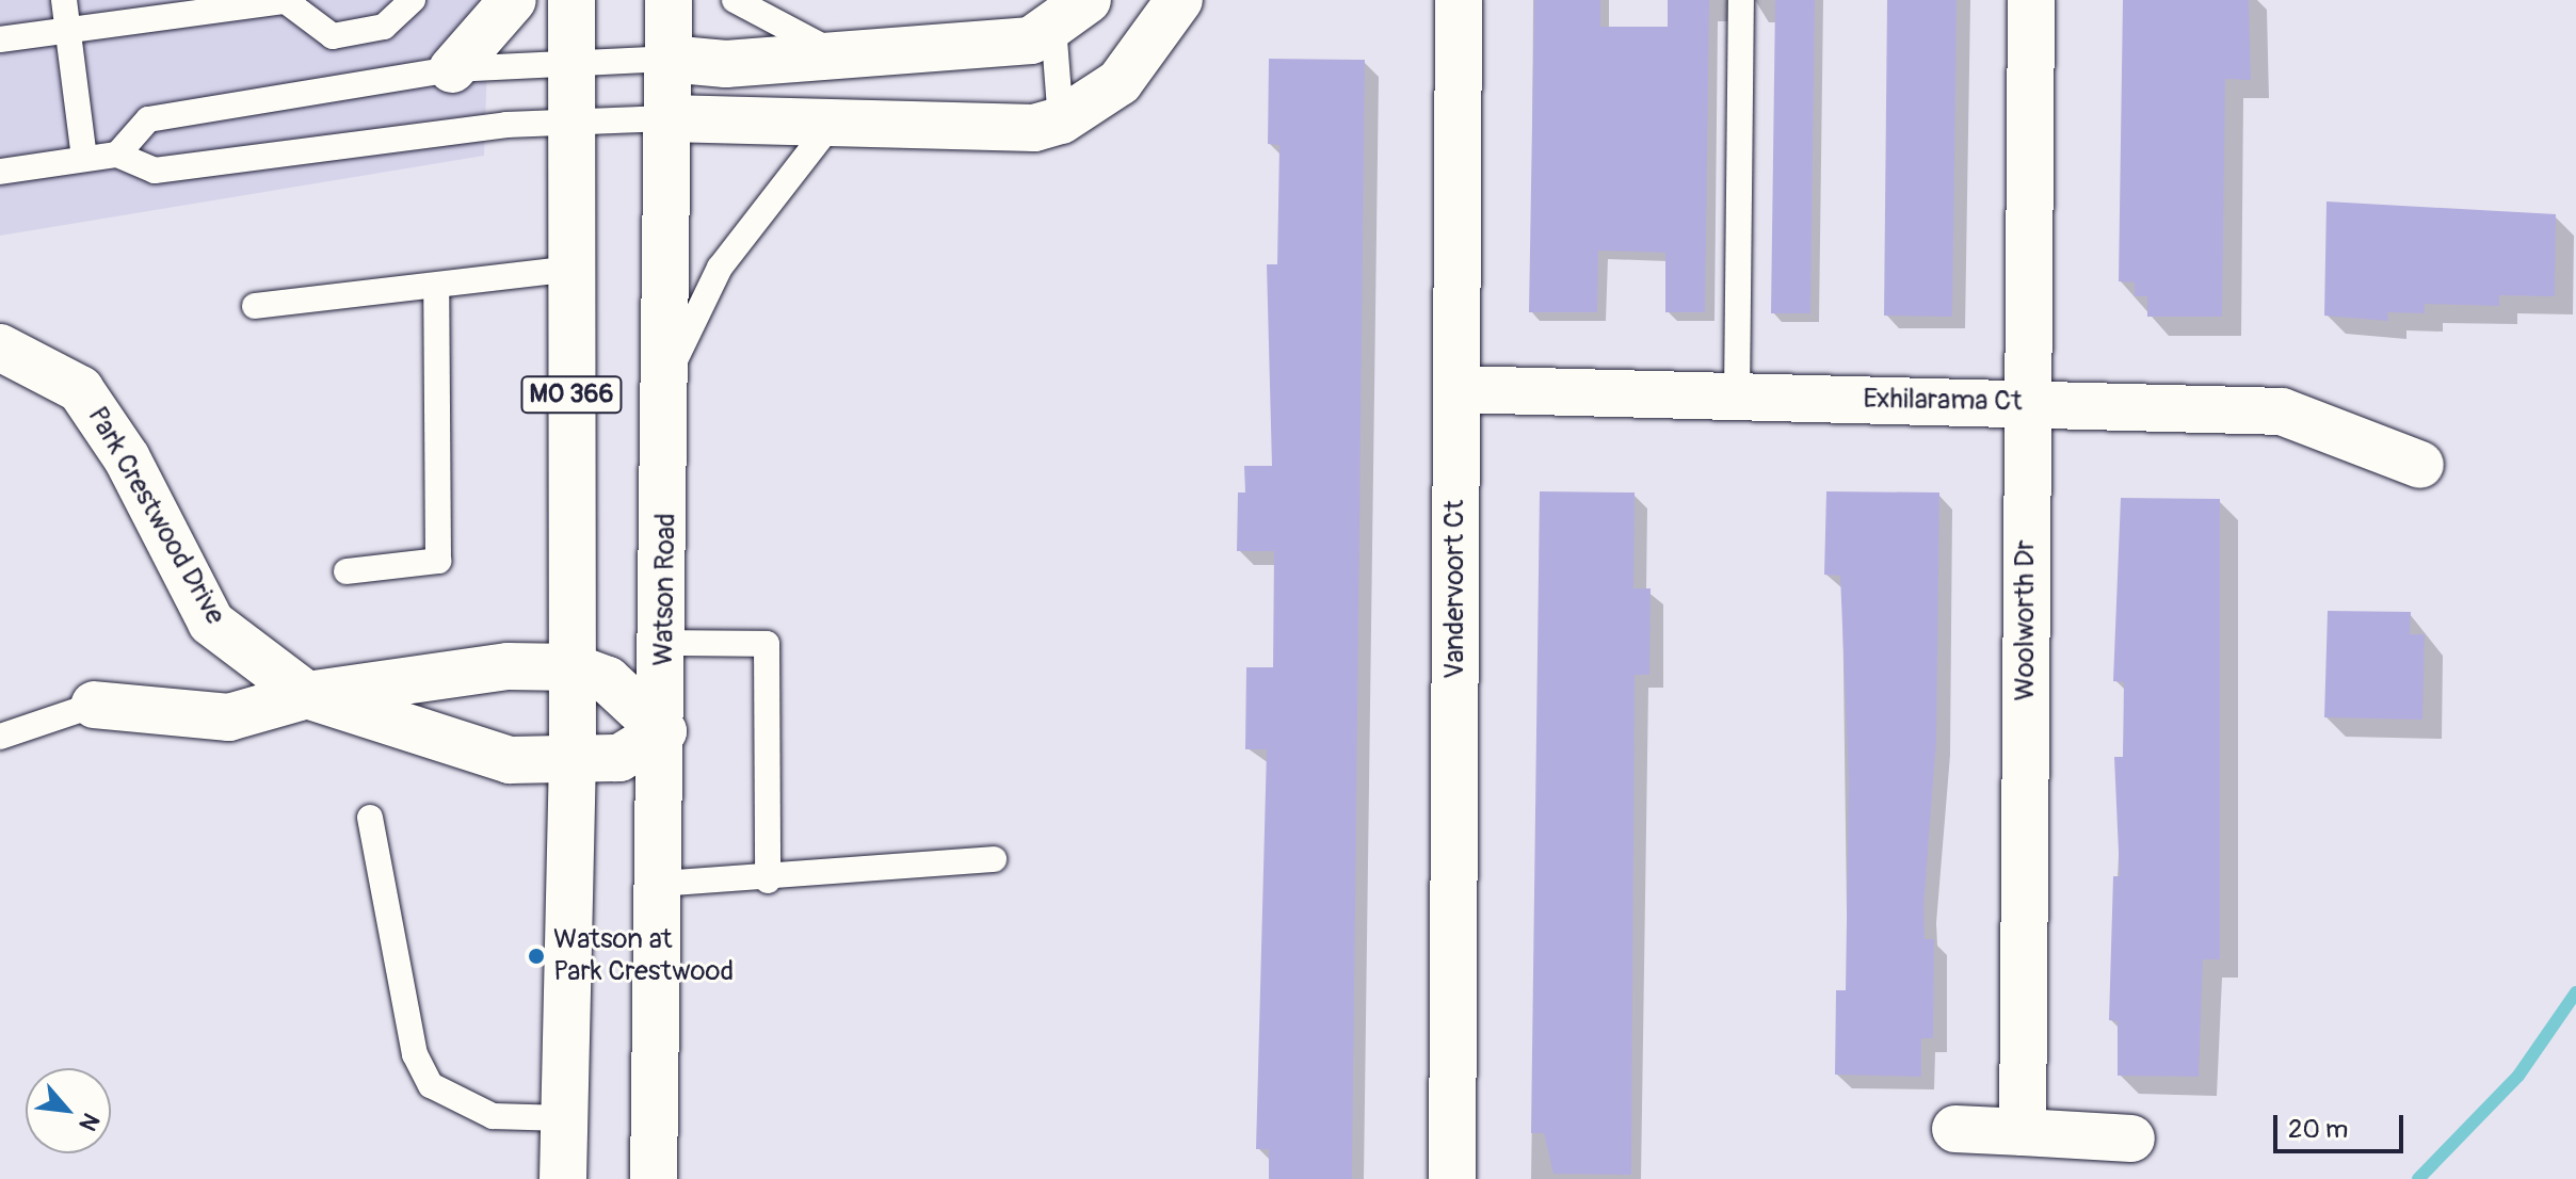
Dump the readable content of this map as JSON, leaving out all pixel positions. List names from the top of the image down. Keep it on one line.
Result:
{"streets":{"street":["MO 366","Exhilarama Ct","Park Crestwood Drive","Watson Road","Vandervoort Ct","Woolworth Dr"]},"crossings":[["MO 366","Park Crestwood Drive"],["Exhilarama Ct","Vandervoort Ct"],["Exhilarama Ct","Woolworth Dr"],["Park Crestwood Drive","Watson Road"]],"places":["Watson at Park Crestwood"],"scale_bar":"20 m","north":"bottom right"}
